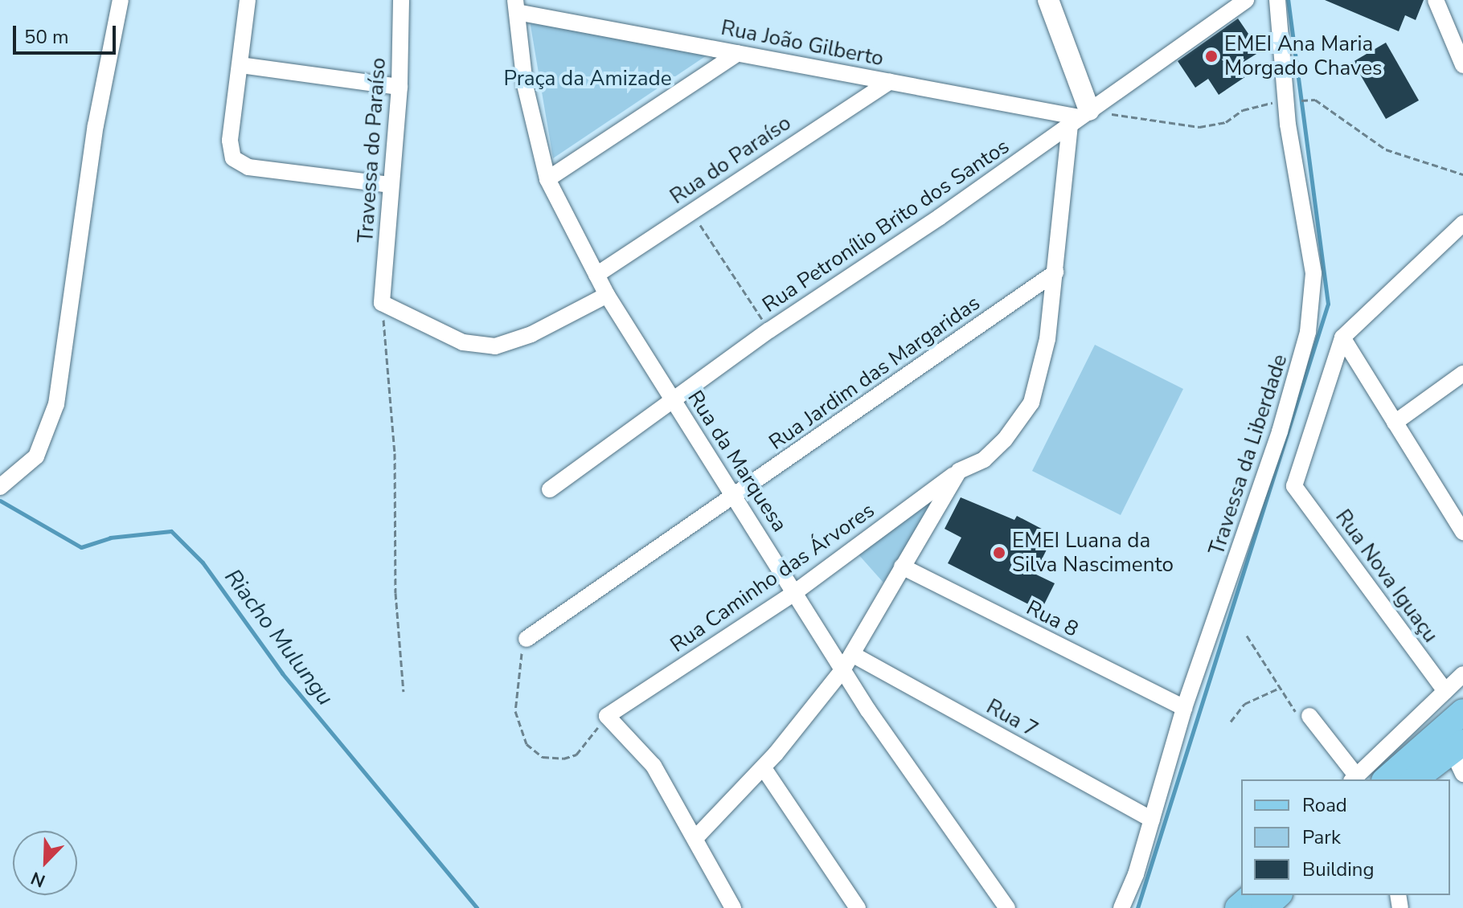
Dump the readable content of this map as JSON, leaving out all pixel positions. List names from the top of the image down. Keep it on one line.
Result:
{"streets":{"street":["Rua João Gilberto","Travessa do Paraíso","Rua do Paraíso","Rua Petronílio Brito dos Santos","Rua Jardim das Margaridas","Travessa da Liberdade","Rua da Marquesa","Rua Nova Iguaçu","Rua Caminho das Árvores","Rua 8","Rua 7"]},"crossings":[["Rua João Gilberto","Rua do Paraíso"],["Rua João Gilberto","Rua Petronílio Brito dos Santos"],["Rua João Gilberto","Rua da Marquesa"],["Rua João Gilberto","Rua Caminho das Árvores"],["Rua do Paraíso","Rua da Marquesa"],["Rua Petronílio Brito dos Santos","Rua da Marquesa"],["Rua Petronílio Brito dos Santos","Rua Caminho das Árvores"],["Rua Jardim das Margaridas","Rua da Marquesa"],["Rua Jardim das Margaridas","Rua Caminho das Árvores"],["Travessa da Liberdade","Rua 8"],["Travessa da Liberdade","Rua 7"],["Rua da Marquesa","Rua Caminho das Árvores"]],"water":["Riacho Mulungu"],"parks":["Praça da Amizade"],"places":["EMEI Ana Maria Morgado Chaves","EMEI Luana da Silva Nascimento"],"legend":["Road","Park","Building"],"scale_bar":"50 m","north":"bottom left"}
